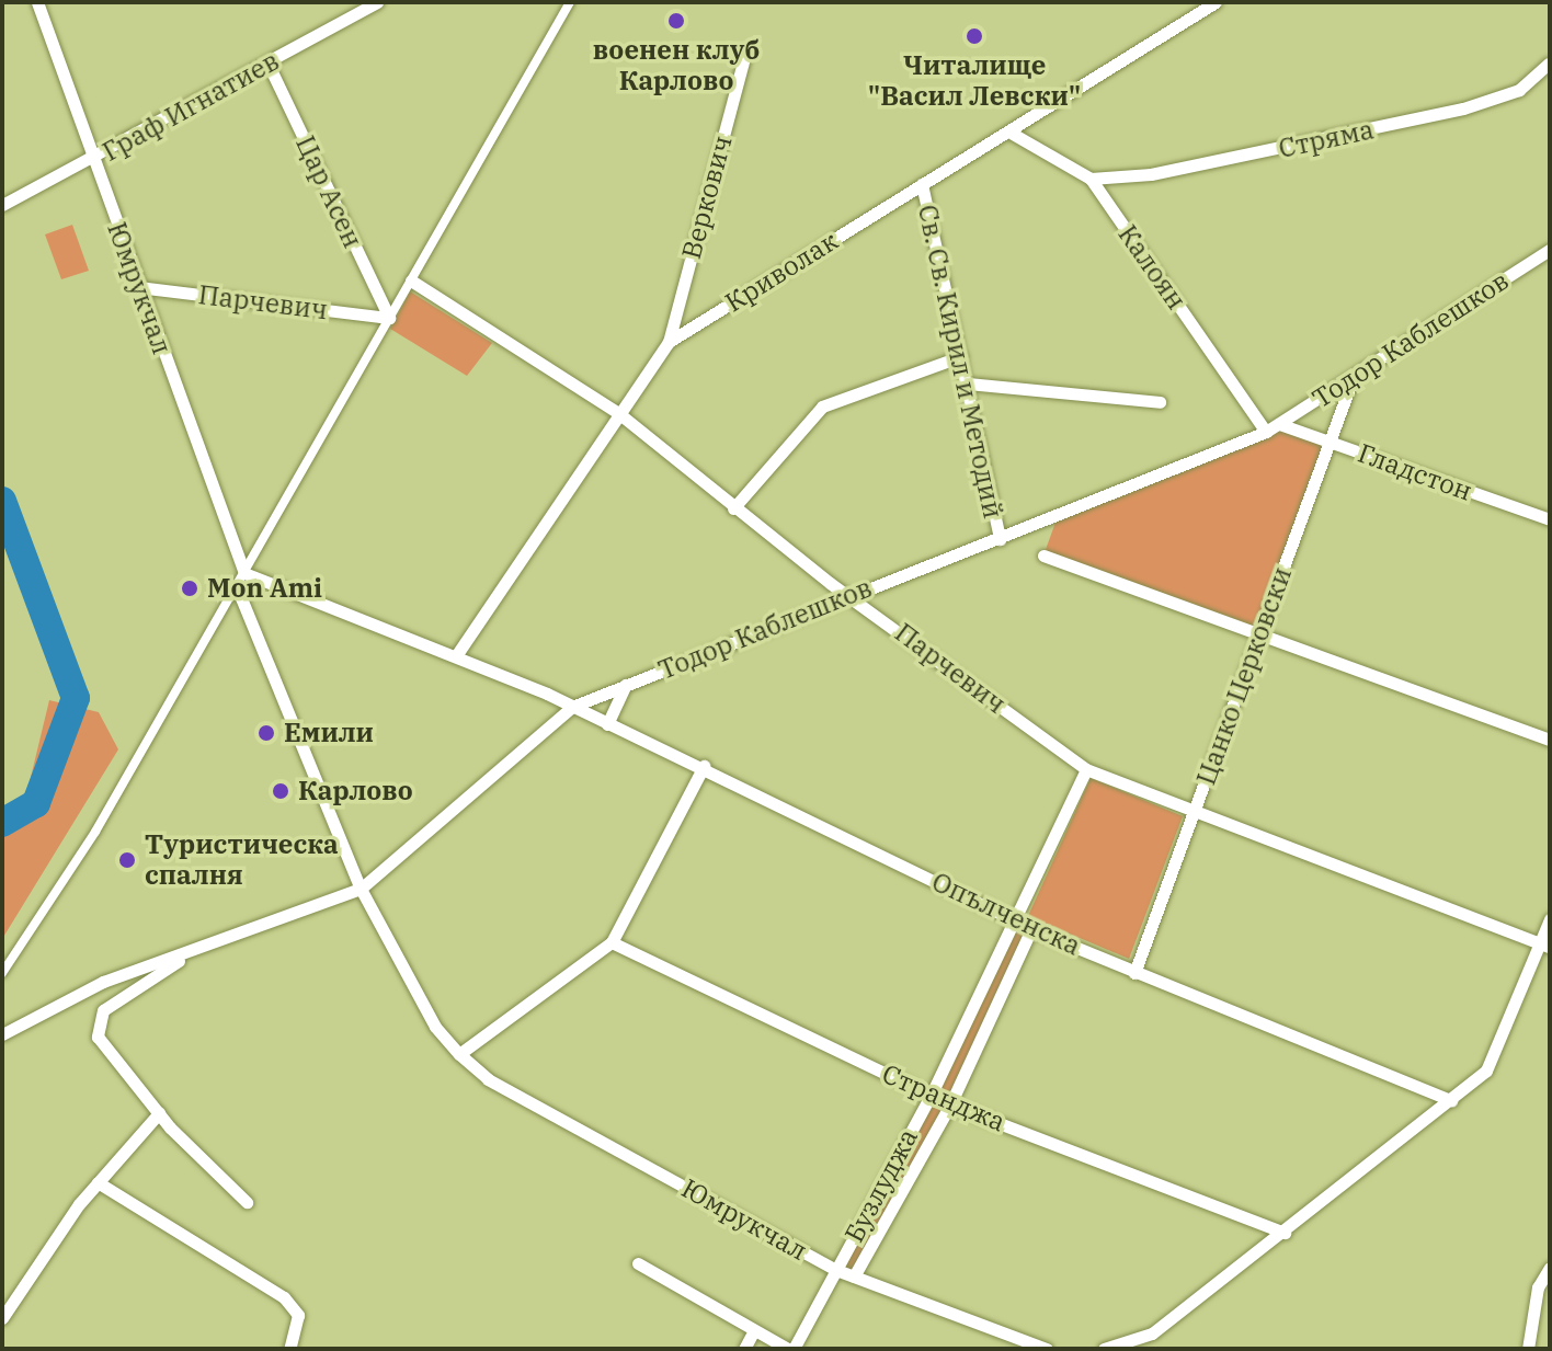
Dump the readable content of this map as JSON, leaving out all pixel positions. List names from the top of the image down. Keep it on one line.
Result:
{"streets":{"street":["Граф Игнатиев","Стряма","Цар Асен","Веркович","Калоян","Криволак","Юмрукчал","Парчевич","Тодор Каблешков","Св. Св. Кирил и Методий","Гладстон","Цанко Церковски","Опълченска","Странджа","Бузлуджа"]},"crossings":[["Граф Игнатиев","Цар Асен"],["Граф Игнатиев","Юмрукчал"],["Стряма","Калоян"],["Цар Асен","Парчевич"],["Веркович","Криволак"],["Калоян","Криволак"],["Калоян","Тодор Каблешков"],["Криволак","Парчевич"],["Криволак","Св. Св. Кирил и Методий"],["Криволак","Опълченска"],["Юмрукчал","Парчевич"],["Юмрукчал","Тодор Каблешков"],["Юмрукчал","Опълченска"],["Юмрукчал","Бузлуджа"],["Парчевич","Тодор Каблешков"],["Парчевич","Цанко Церковски"],["Парчевич","Бузлуджа"],["Тодор Каблешков","Св. Св. Кирил и Методий"],["Тодор Каблешков","Гладстон"],["Тодор Каблешков","Цанко Церковски"],["Тодор Каблешков","Опълченска"],["Гладстон","Цанко Церковски"],["Цанко Церковски","Опълченска"],["Опълченска","Бузлуджа"],["Странджа","Бузлуджа"]],"places":["военен клуб Карлово","Читалище \"Васил Левски\"","Mon Ami","Емили","Карлово","Туристическа спалня"]}
